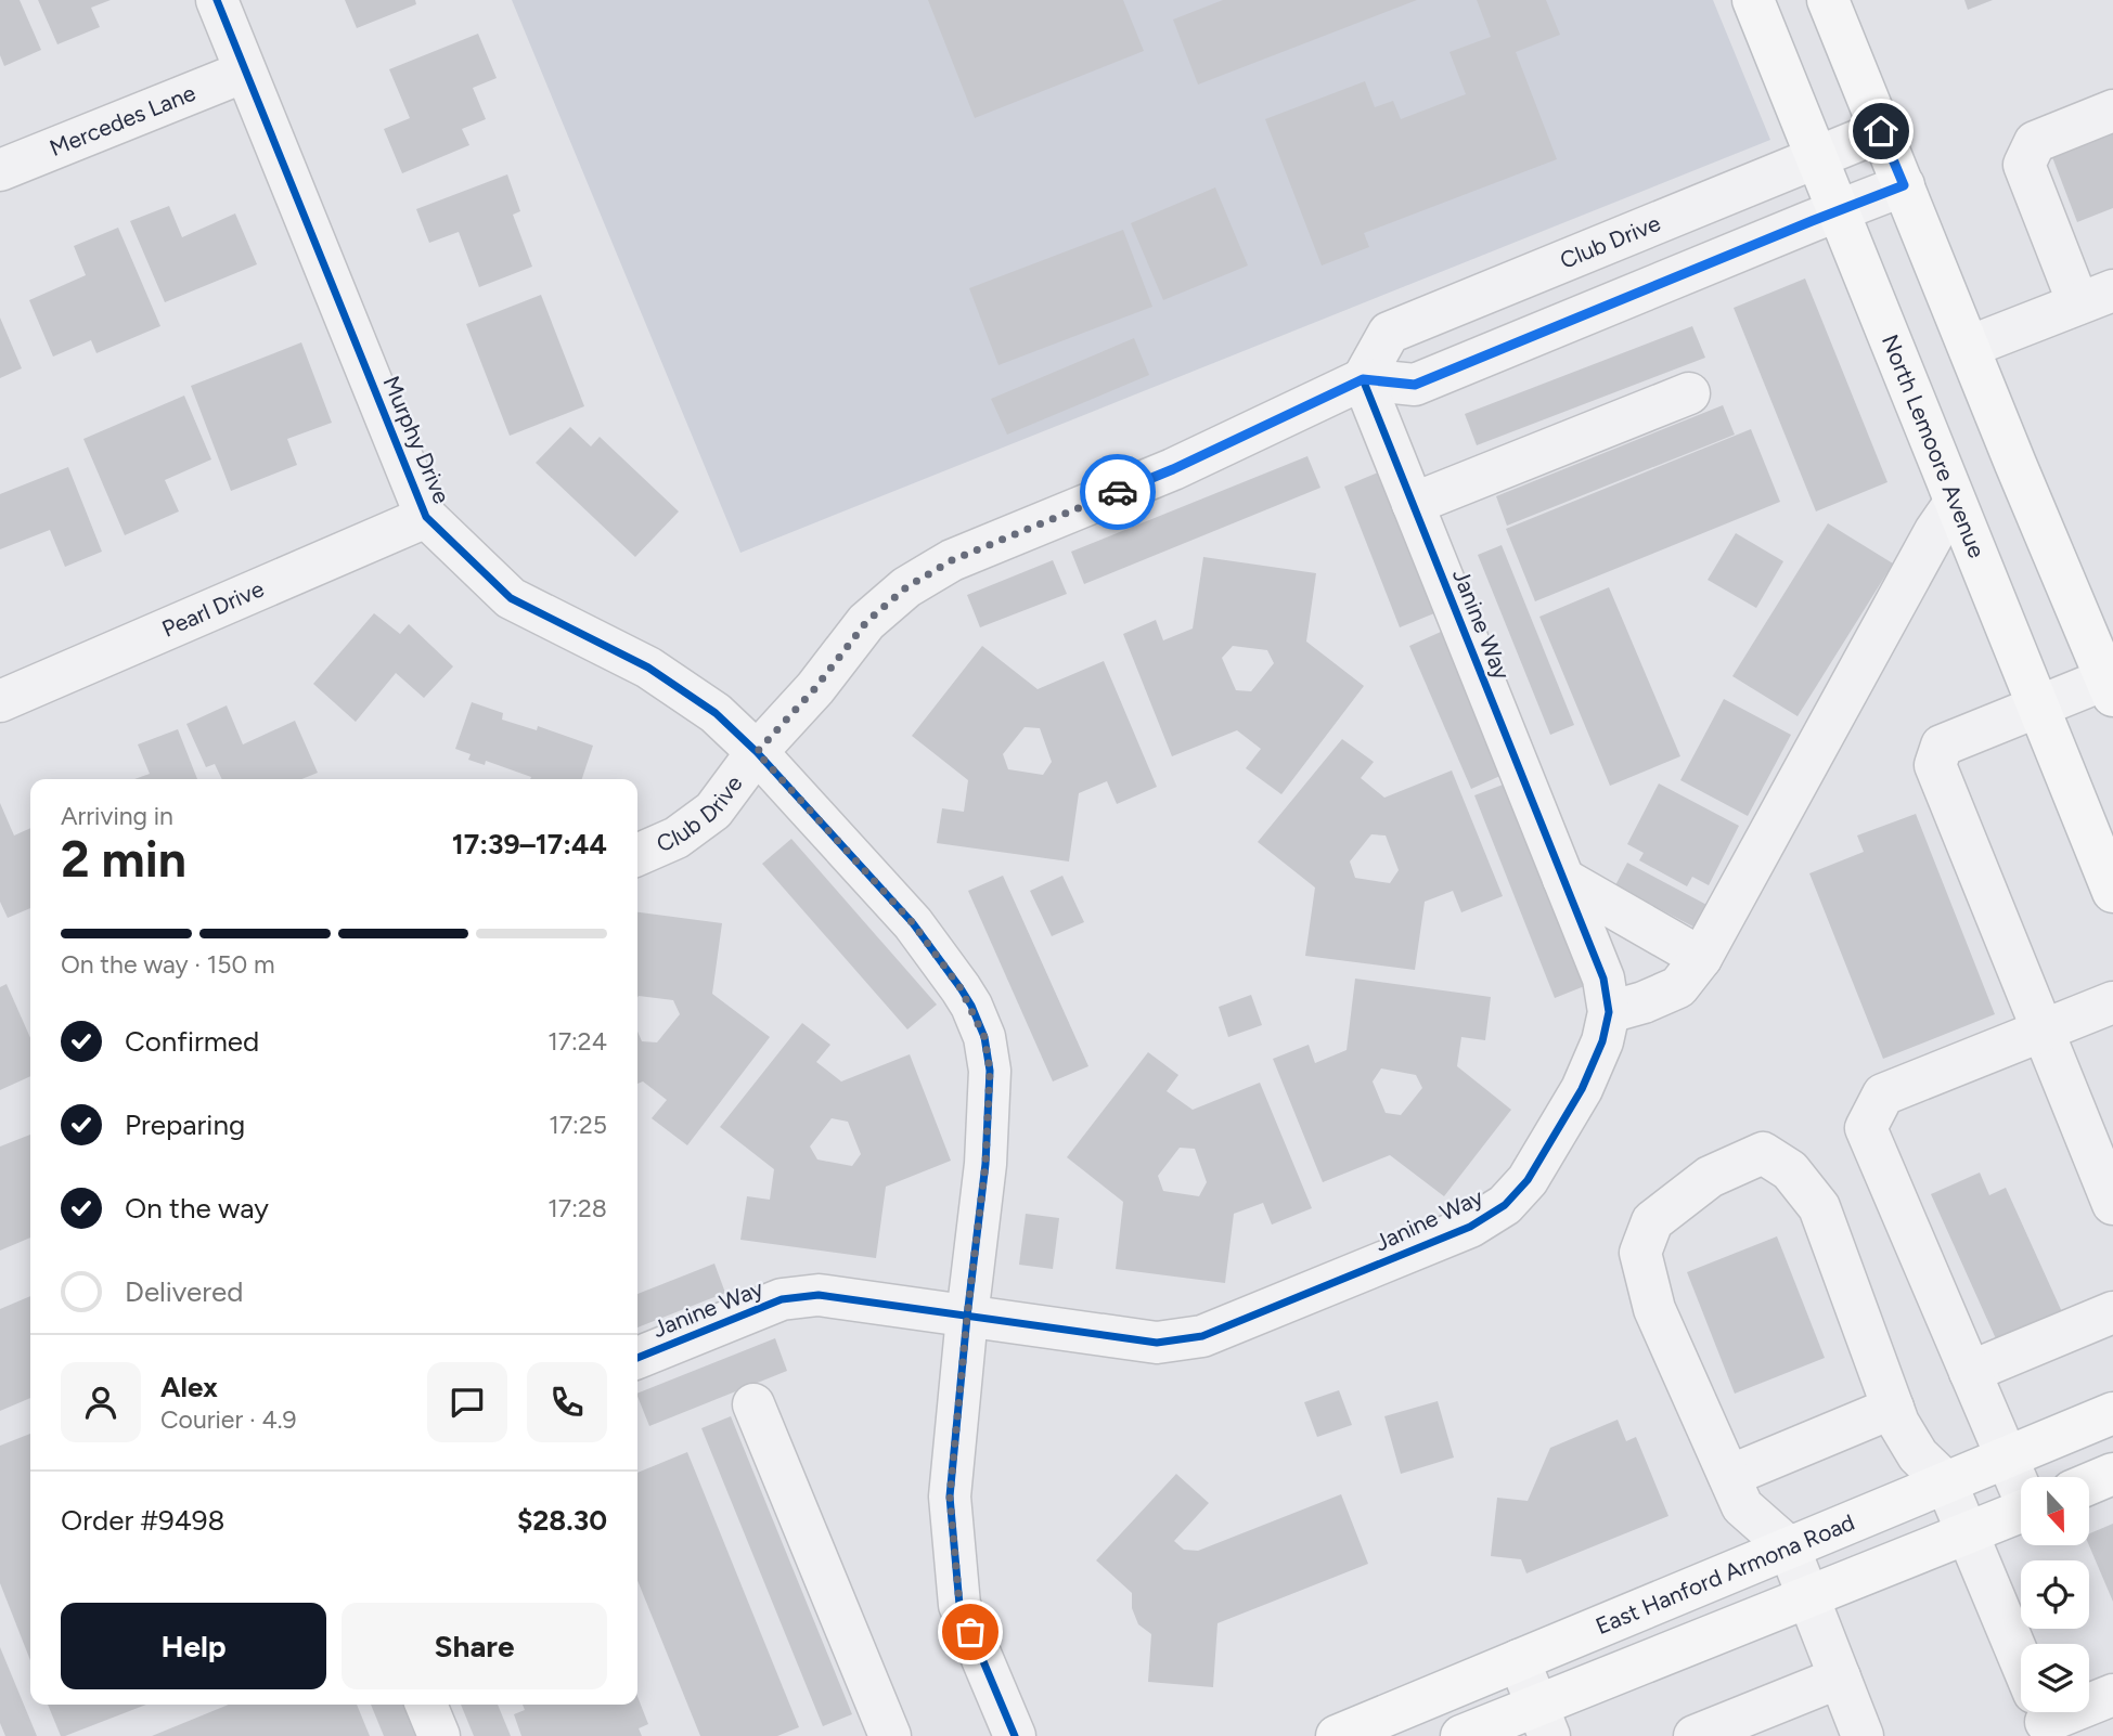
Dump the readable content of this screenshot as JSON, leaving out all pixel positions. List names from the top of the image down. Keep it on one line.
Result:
{"streets":{"main road":["North Lemoore Avenue","East Hanford Armona Road"],"street":["Mercedes Lane","Club Drive","Murphy Drive","Pearl Drive","Janine Way"]},"crossings":[["Mercedes Lane","Murphy Drive"],["Club Drive","Murphy Drive"],["Club Drive","North Lemoore Avenue"],["Club Drive","Janine Way"],["Murphy Drive","Pearl Drive"],["Murphy Drive","Janine Way"]],"north":"bottom","page":{"heading":["2 min","Arriving in","17:39–17:44"],"panel":["Alex","Courier · 4.9","Order #9498","$28.30"],"bar":"On the way · 150 m","list":[["Confirmed","17:24"],["Preparing","17:25"],["On the way","17:28"],"Delivered"],"buttons":["Help","Share"]}}
